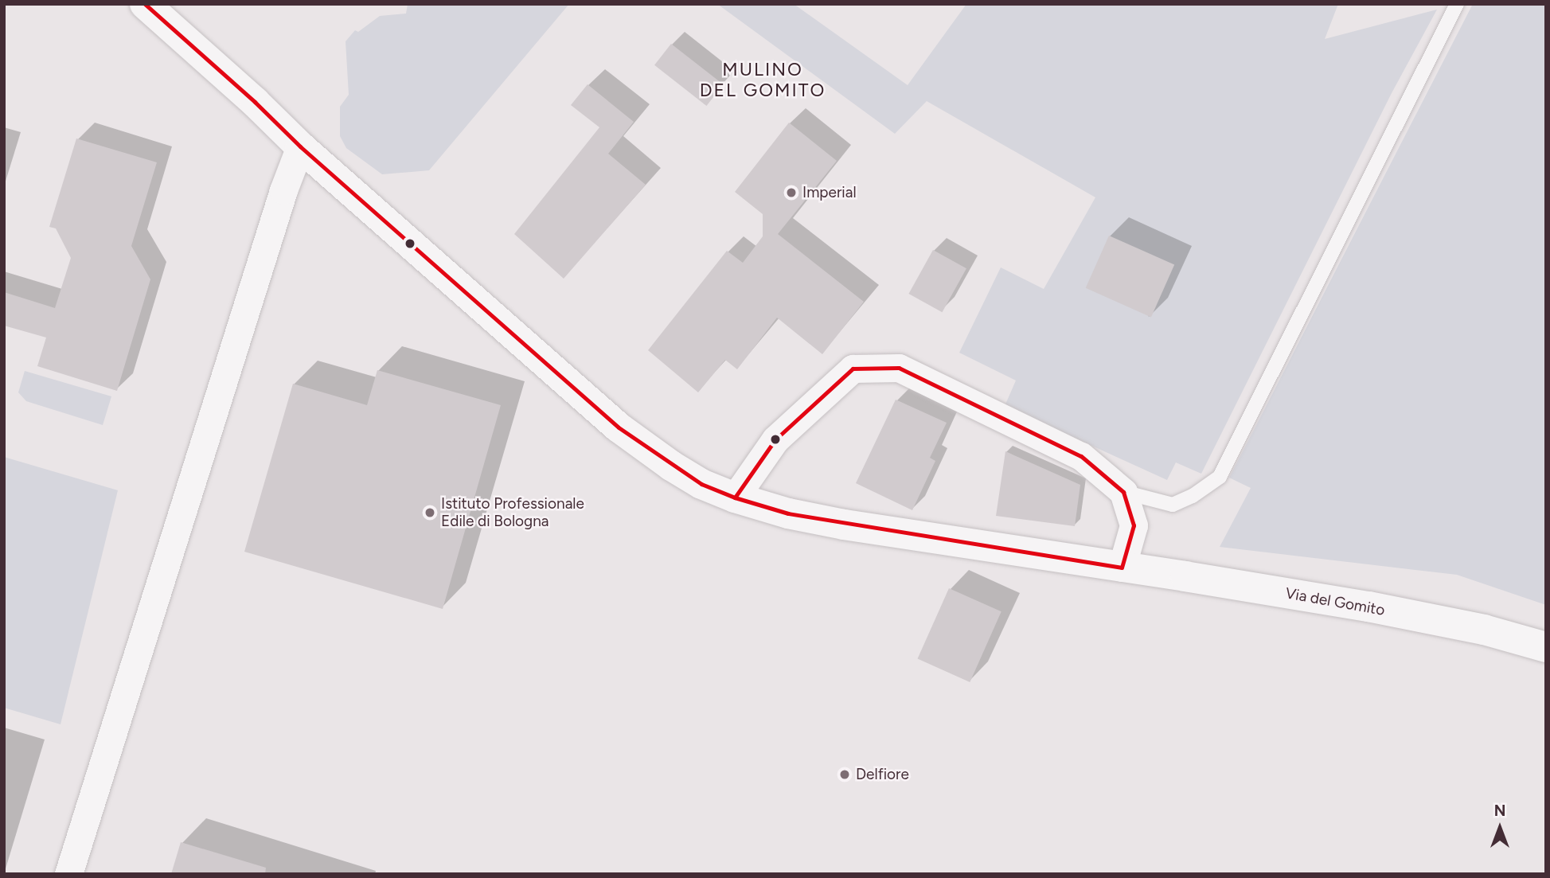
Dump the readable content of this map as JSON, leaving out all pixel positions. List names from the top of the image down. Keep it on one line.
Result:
{"streets":{"street":["Via del Gomito"]},"districts":["MULINO DEL GOMITO"],"places":["Imperial","Istituto Professionale Edile di Bologna","Delfiore"],"north":"top"}
